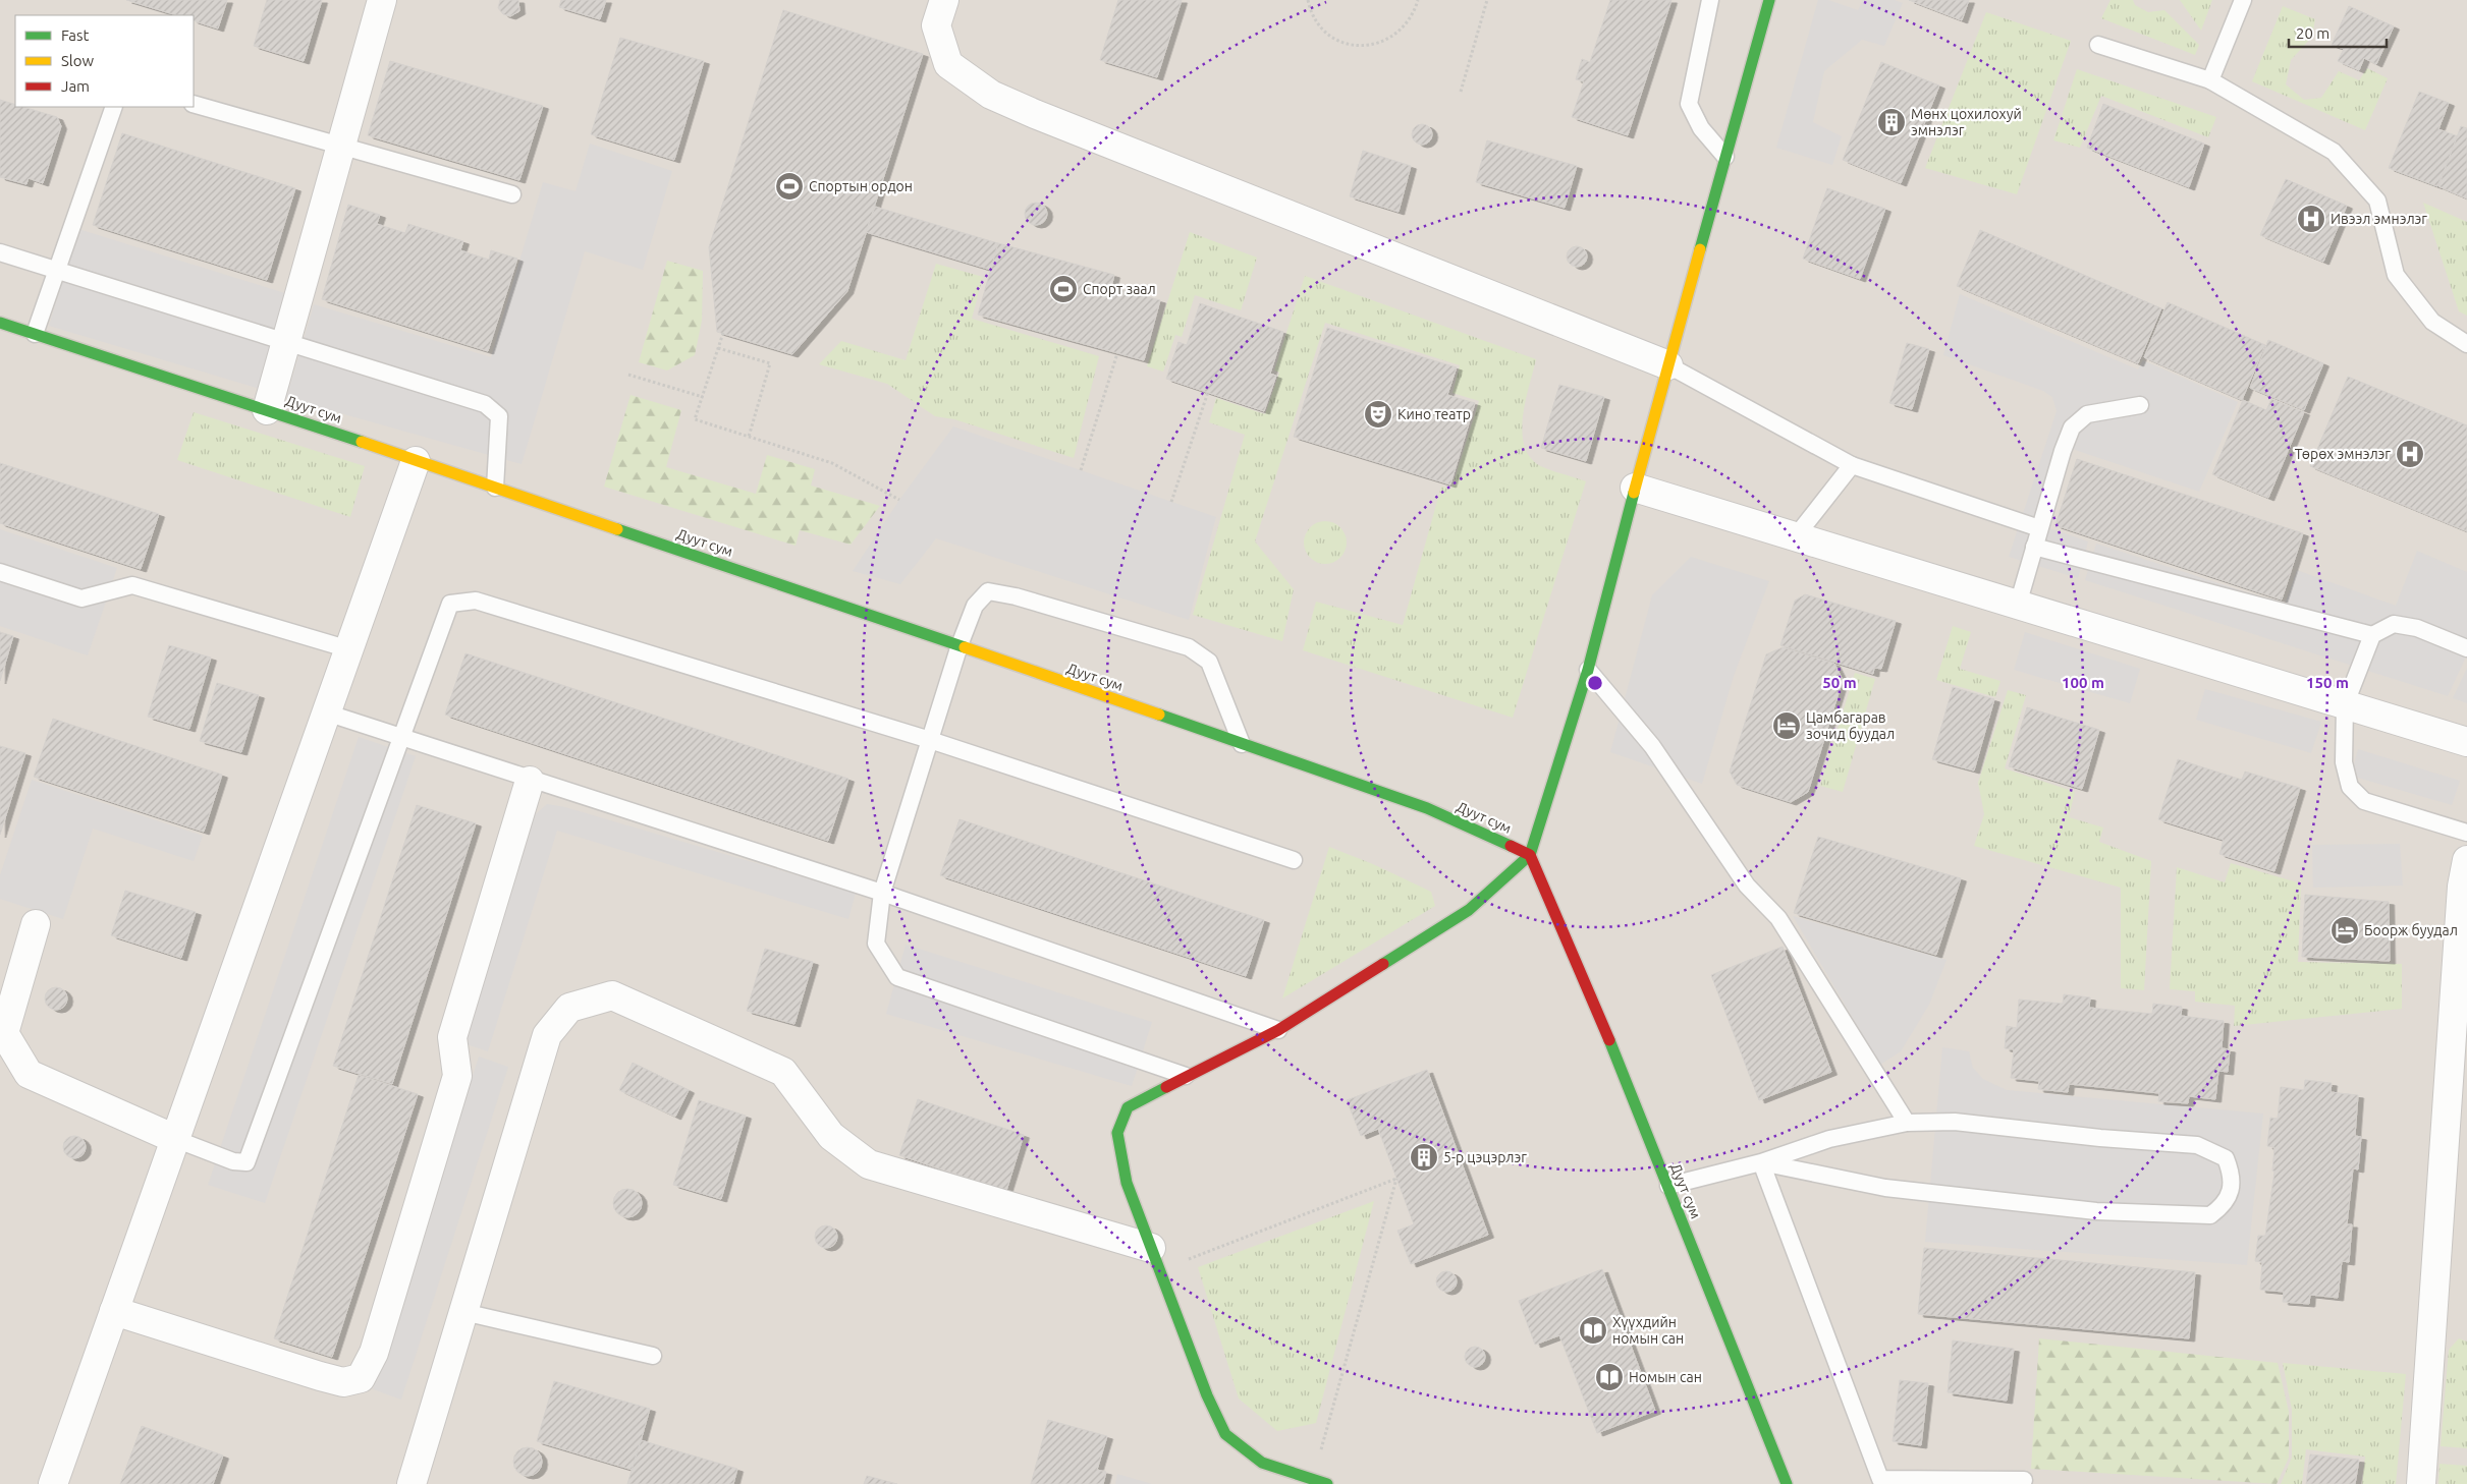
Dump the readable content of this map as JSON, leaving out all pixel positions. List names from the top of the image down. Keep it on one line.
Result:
{"streets":{"main road":["Дуут сум"]},"places":{"building":["Мөнх цохилохуй эмнэлэг","5-р цэцэрлэг"],"sports":["Спортын ордон","Спорт заал"],"hospital":["Ивээл эмнэлэг","Төрөх эмнэлэг"],"theatre":["Кино театр"],"hotel":["Цамбагарав зочид буудал","Боорж буудал"],"library":["Хүүхдийн номын сан","Номын сан"]},"legend":["Fast","Slow","Jam"],"scale_bar":"20 m","rings":["50 m","100 m","150 m"]}
